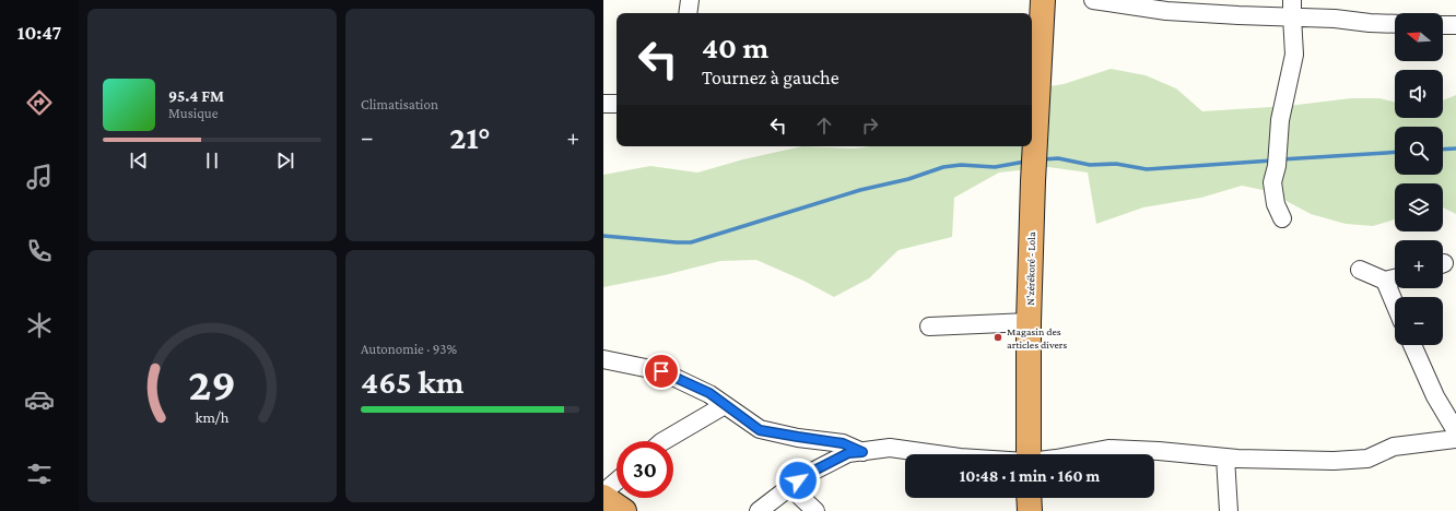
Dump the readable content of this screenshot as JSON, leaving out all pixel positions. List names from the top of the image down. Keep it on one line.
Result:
{"streets":{"highway":["N'zérékoré - Lola"]},"places":["Magasin des articles divers"],"north":"left","page":{"tabs":"10:47","tile":["Climatisation",["Autonomie · 93%","465 km"]],"map_buttons":["+","−"],"turn":["40 m","Tournez à gauche"],"song":["95.4 FM","Musique"],"heat":["−","21°","+"],"limit":"30","trip":"10:48 · 1 min · 160 m","gauge":["29","km/h"]}}
